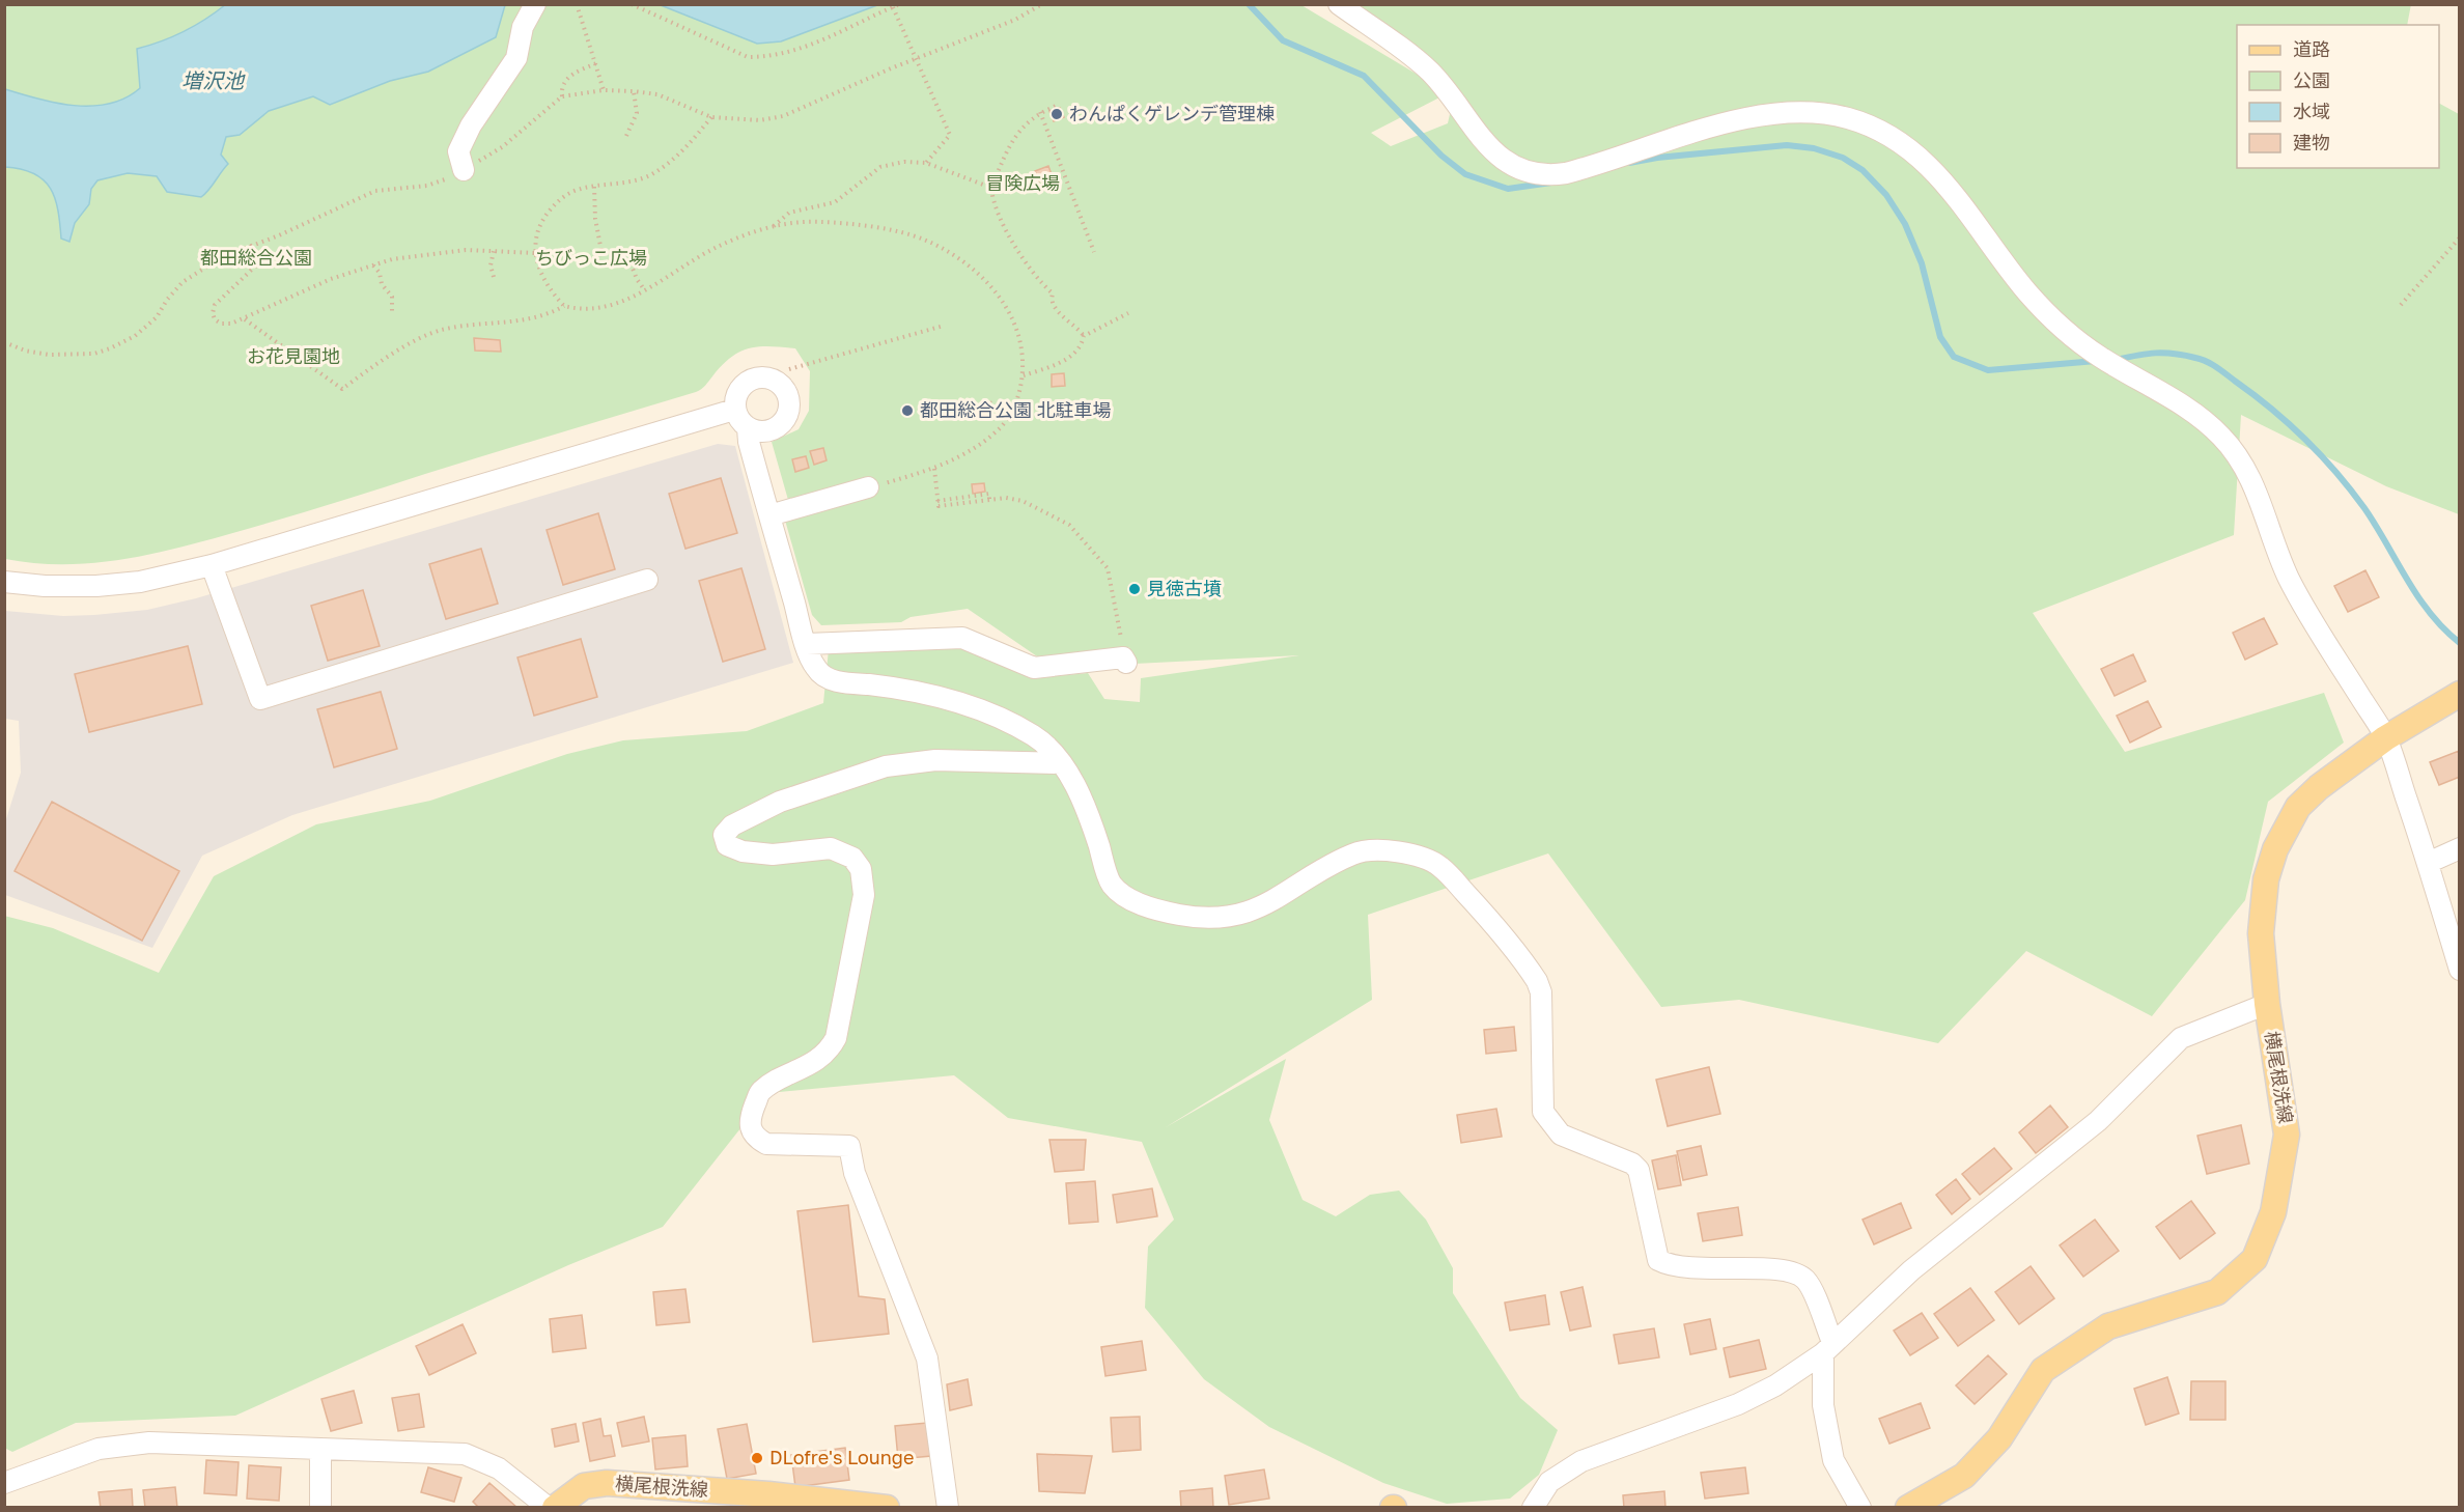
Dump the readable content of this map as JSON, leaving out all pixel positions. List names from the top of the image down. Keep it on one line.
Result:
{"streets":{"main road":["横尾根洗線"]},"water":["増沢池"],"parks":["冒険広場","都田総合公園","ちびっこ広場","お花見園地"],"places":["わんぱくゲレンデ管理棟","都田総合公園 北駐車場","見徳古墳","DLofre's Lounge"],"legend":["道路","公園","水域","建物"]}
